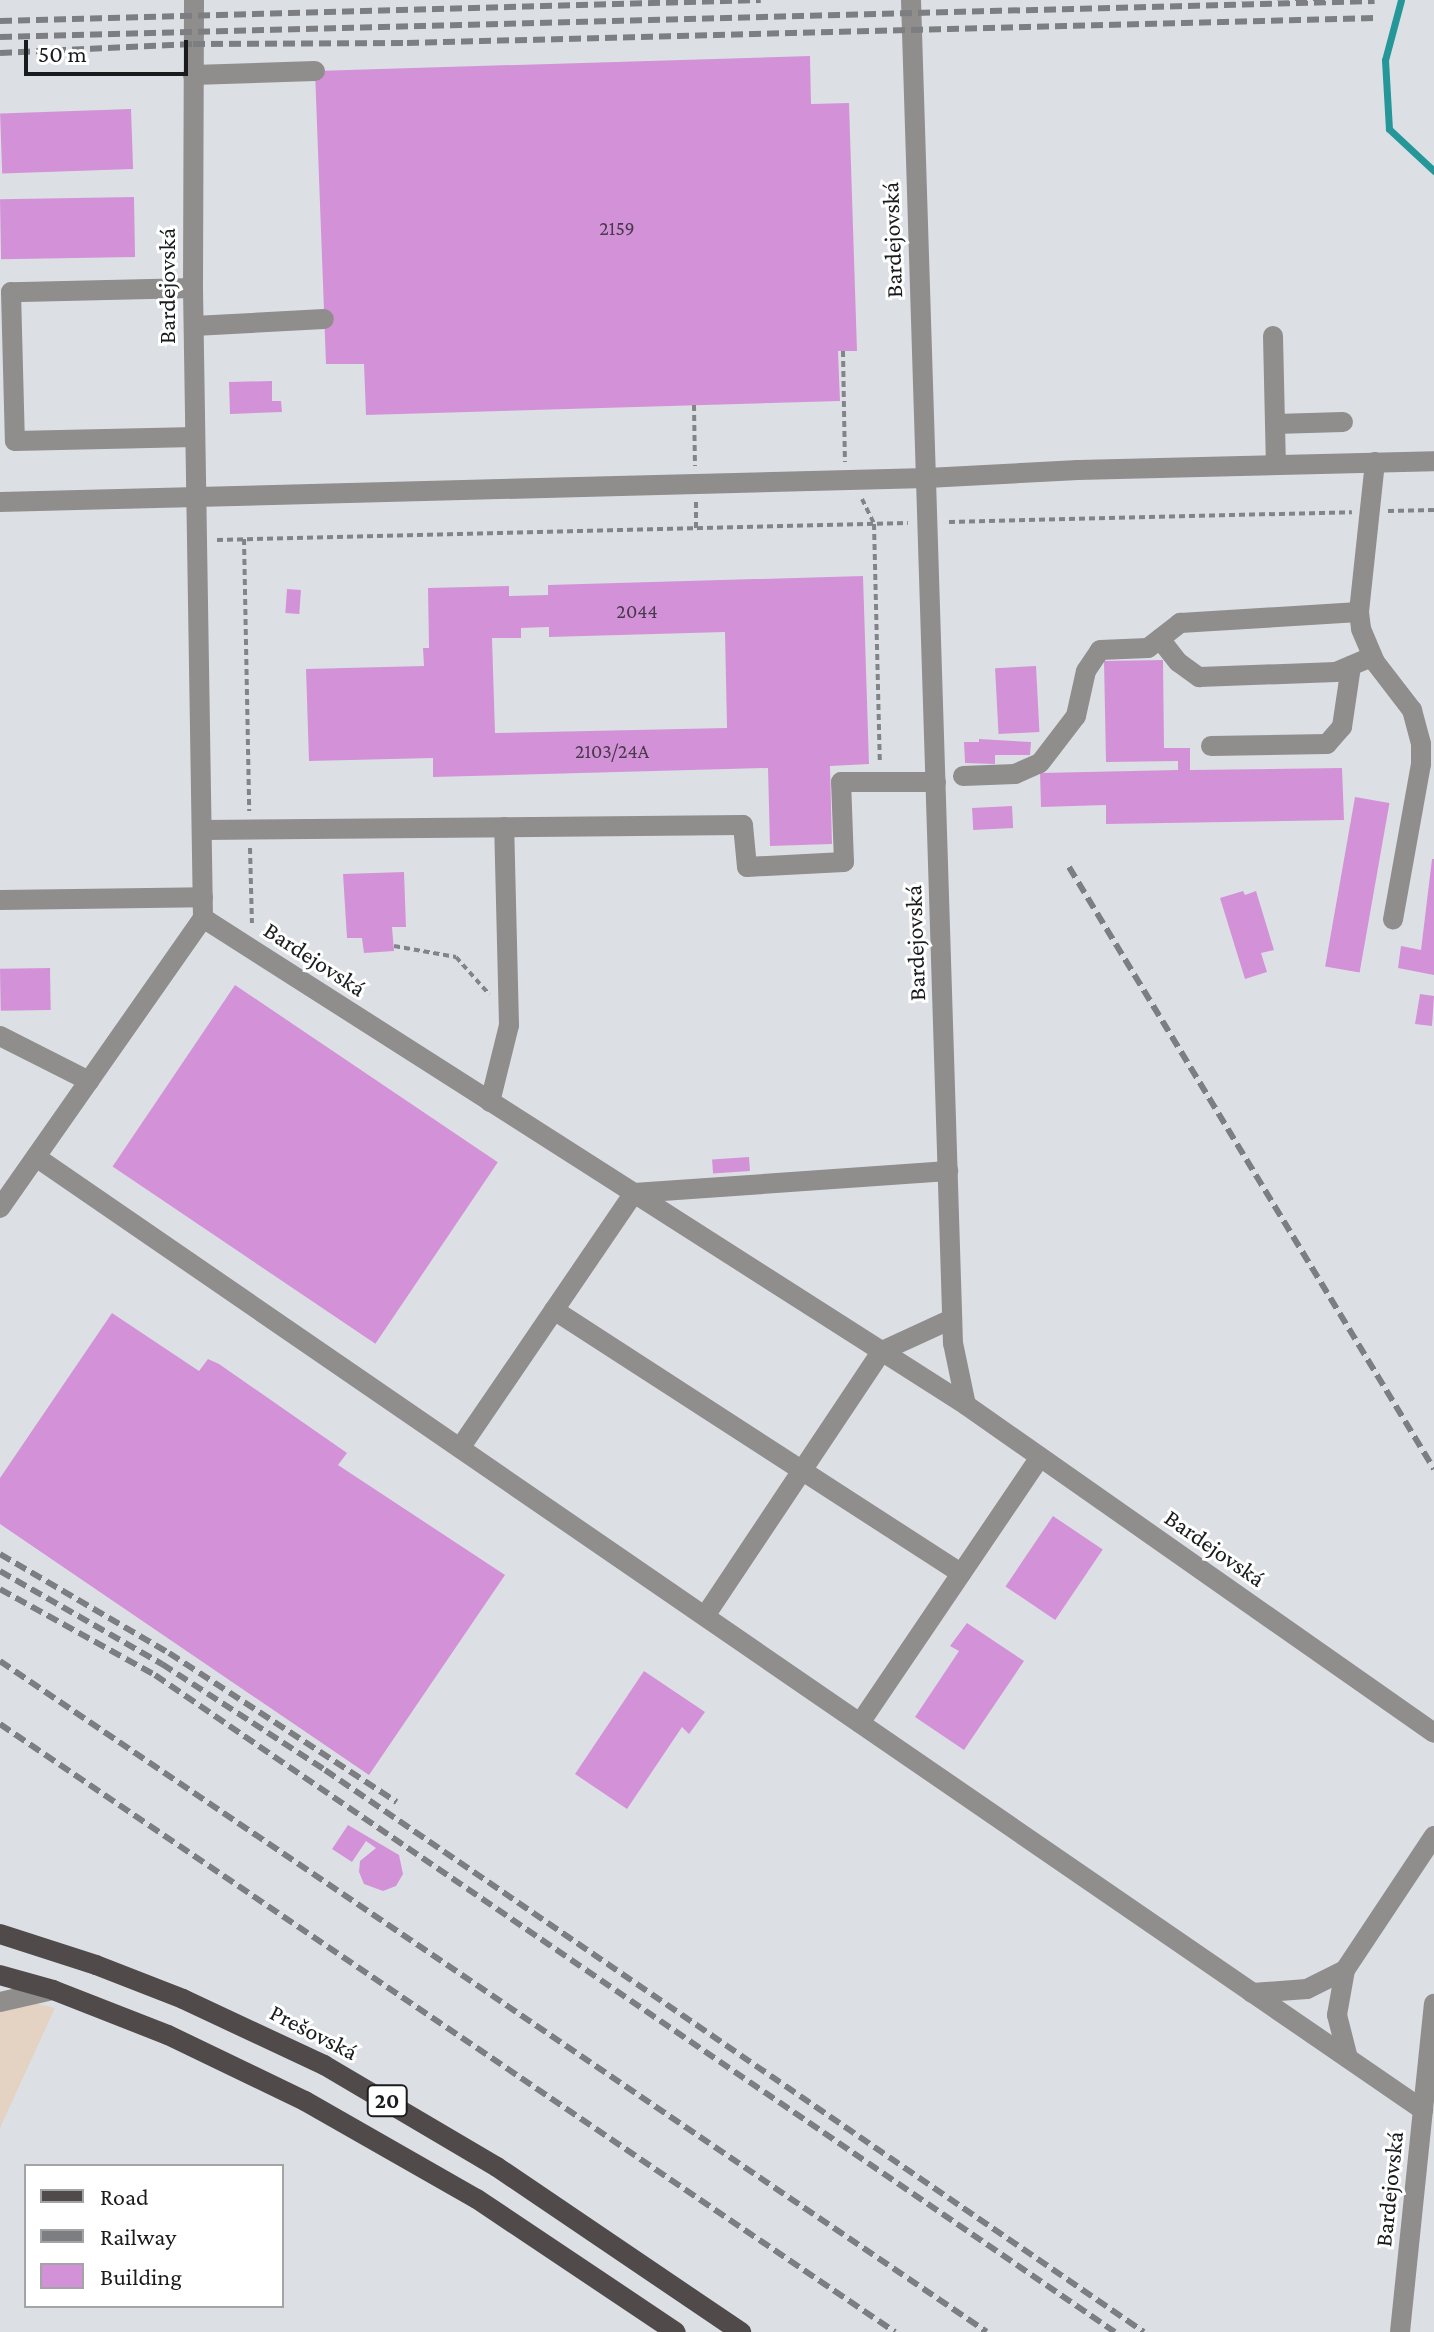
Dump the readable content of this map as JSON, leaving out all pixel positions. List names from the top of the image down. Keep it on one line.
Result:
{"streets":{"main road":["Prešovská","20"],"street":["Bardejovská"]},"house_numbers":["2159","2044","2103/24A"],"legend":["Road","Railway","Building"],"scale_bar":"50 m"}
